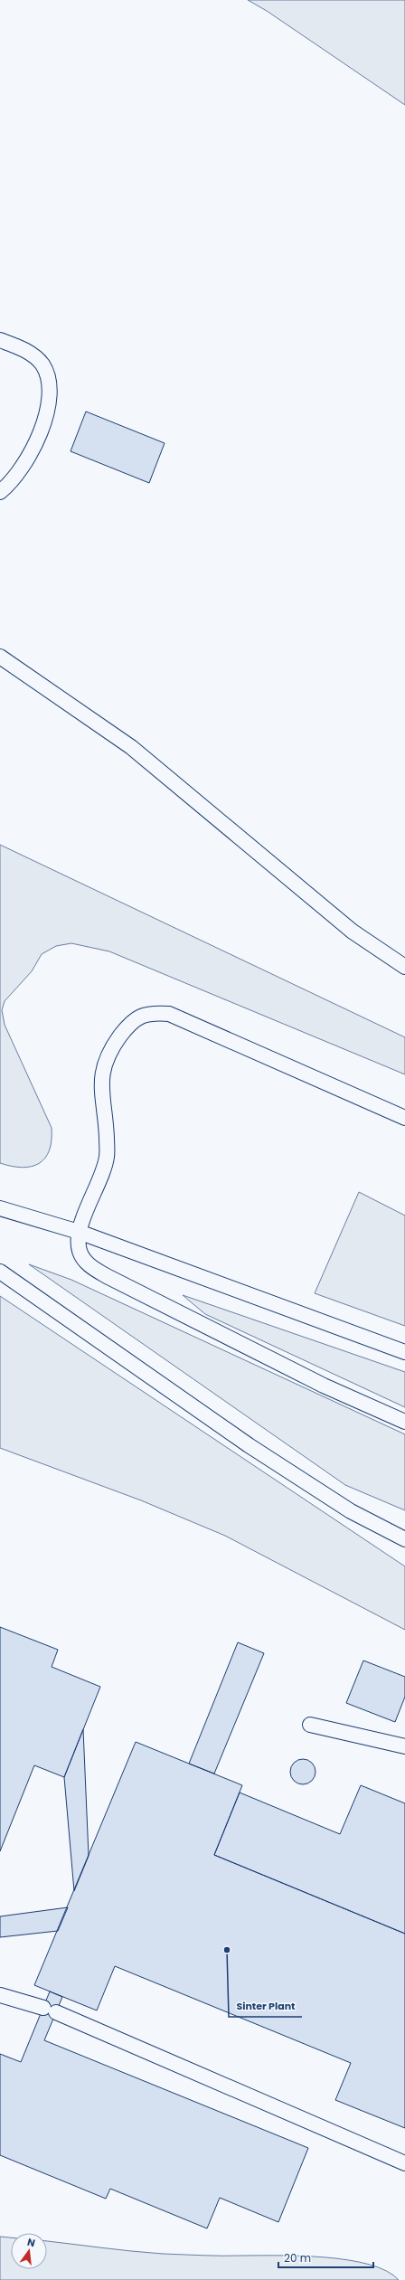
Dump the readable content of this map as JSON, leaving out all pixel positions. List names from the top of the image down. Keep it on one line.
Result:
{"places":["Sinter Plant"],"scale_bar":"20 m","north":"top"}
